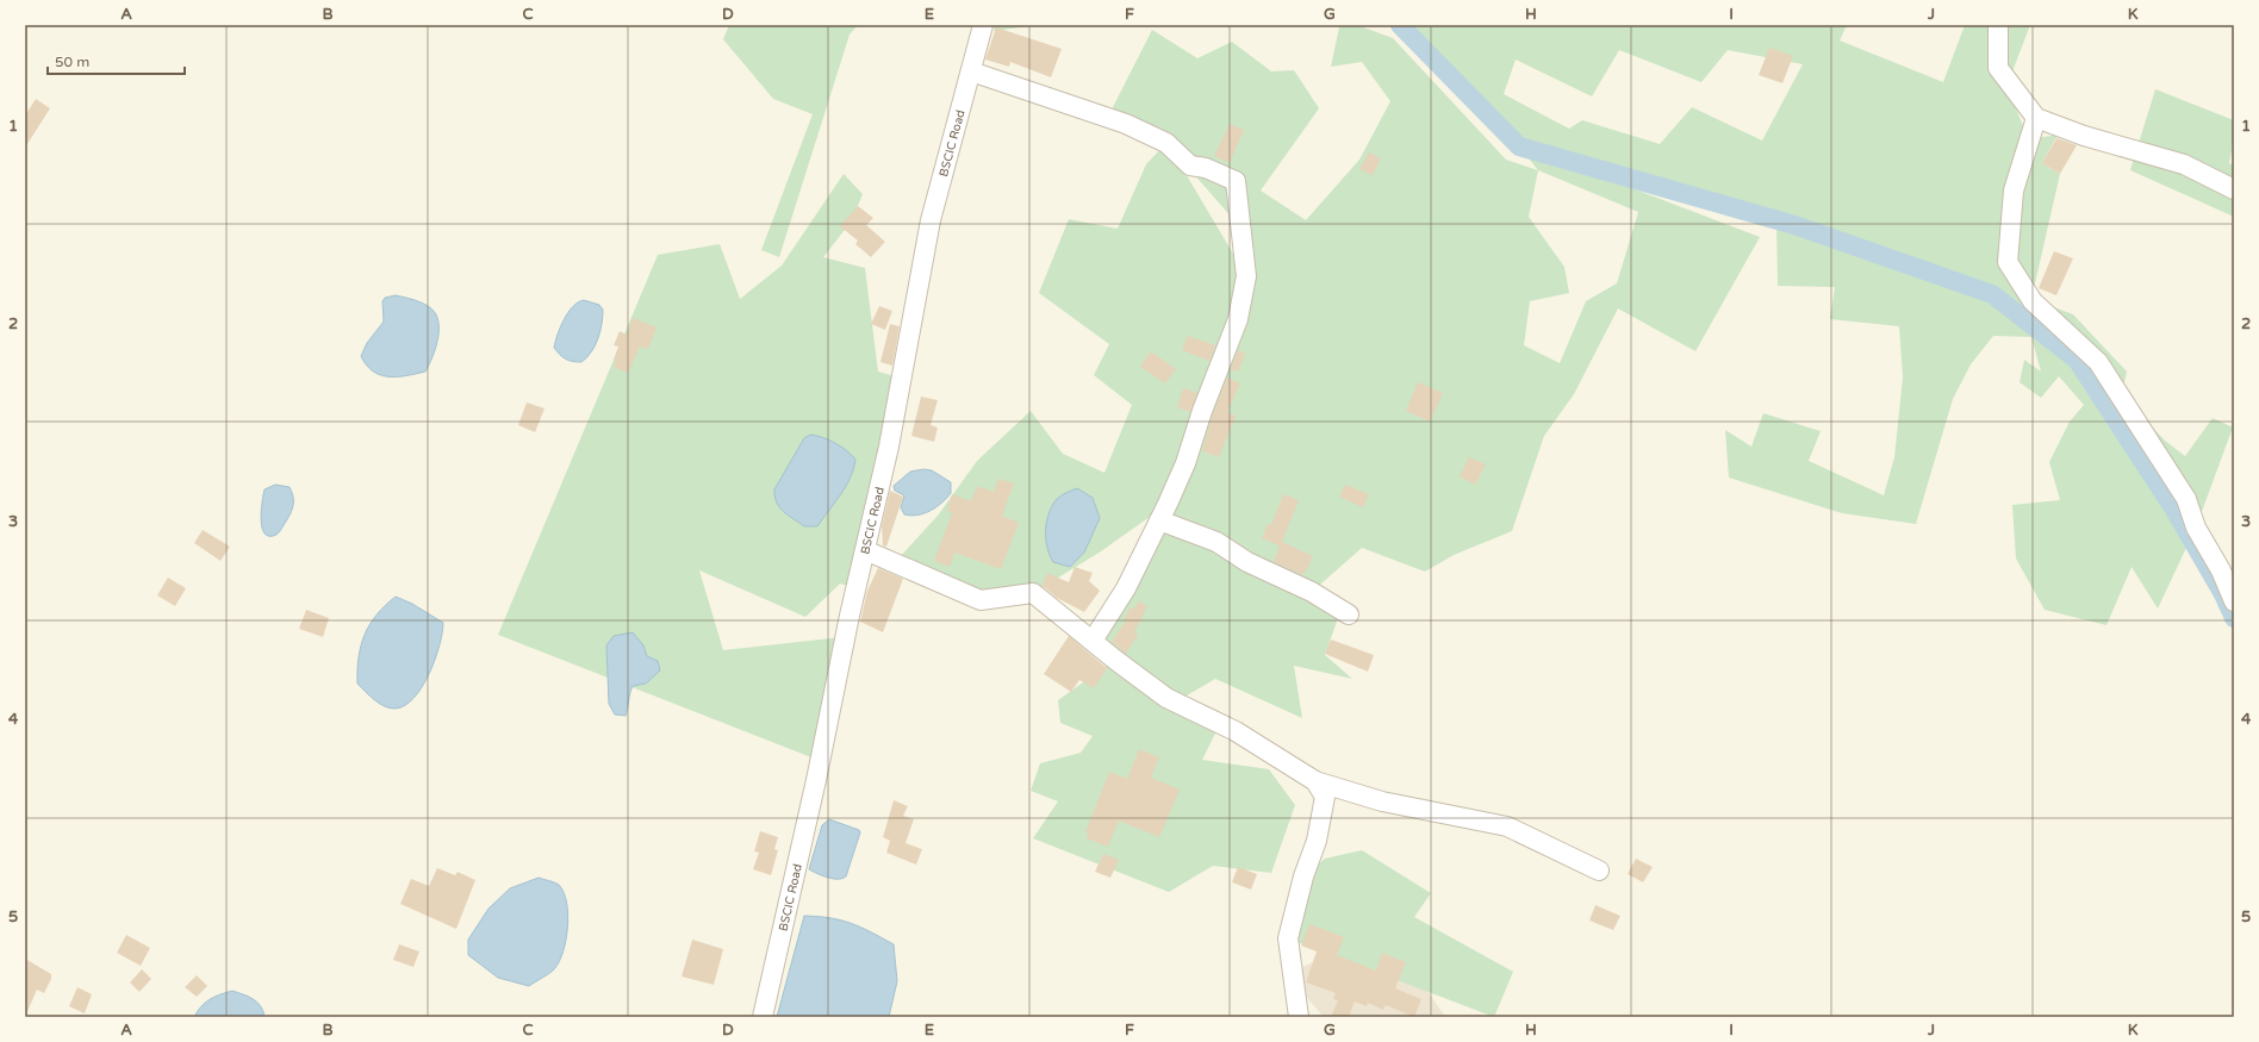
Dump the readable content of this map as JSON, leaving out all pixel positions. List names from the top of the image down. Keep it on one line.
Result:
{"streets":{"street":["BSCIC Road"]},"scale_bar":"50 m","grid":{"columns":["A","B","C","D","E","F","G","H","I","J","K"],"rows":["1","2","3","4","5"]}}
